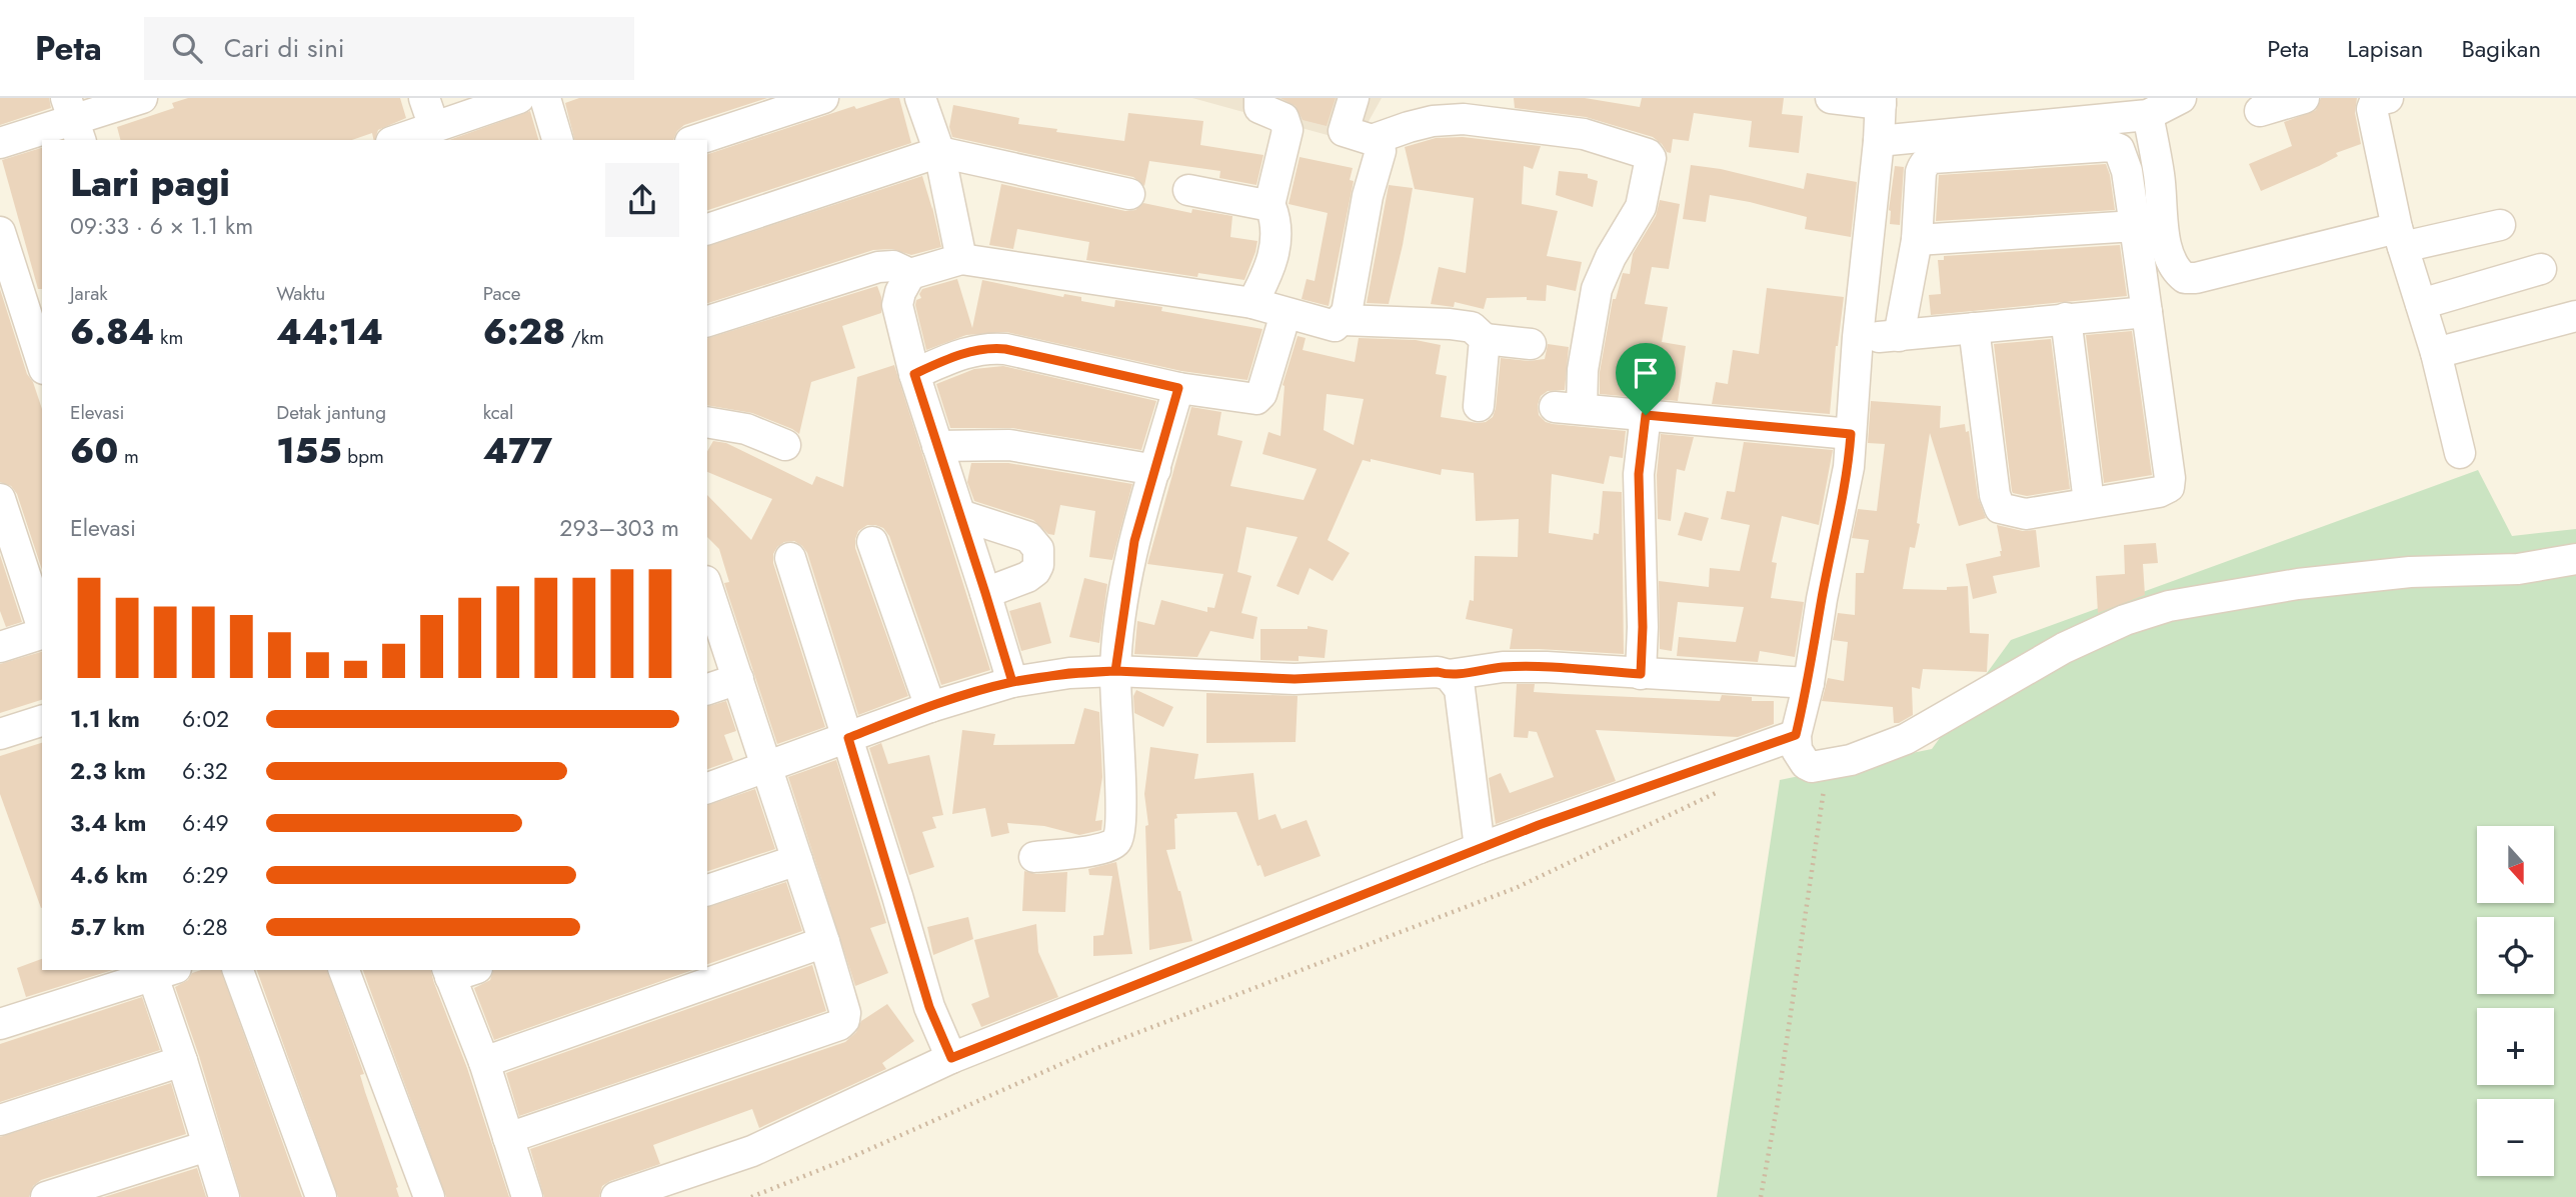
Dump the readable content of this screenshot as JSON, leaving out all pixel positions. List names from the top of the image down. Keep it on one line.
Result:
{"north":"bottom","page":{"header":"Peta","search":"Cari di sini","nav":["Peta","Lapisan","Bagikan"],"heading":["Lari pagi","09:33 · 6 × 1.1 km"],"stats":[["Jarak","6.84 km"],["Waktu","44:14"],["Pace","6:28 /km"],["Elevasi","60 m"],["Detak jantung","155 bpm"],["kcal","477"]],"chart":["Elevasi","293–303 m"],"list":[{"name":"1.1 km","note":"6:02"},{"name":"2.3 km","note":"6:32"},{"name":"3.4 km","note":"6:49"},{"name":"4.6 km","note":"6:29"},{"name":"5.7 km","note":"6:28"}],"map_buttons":["+","−"]}}
